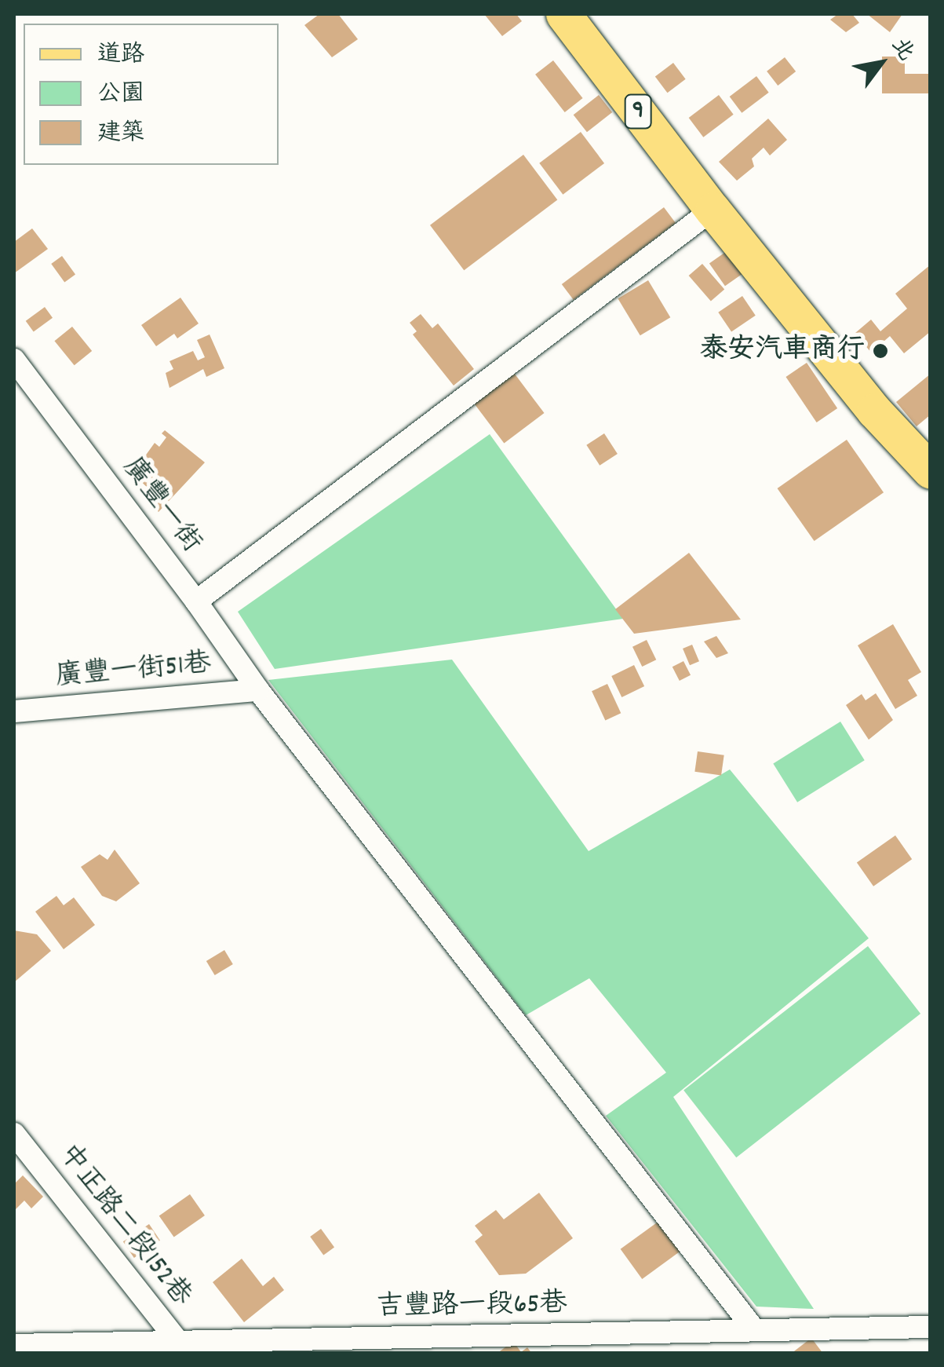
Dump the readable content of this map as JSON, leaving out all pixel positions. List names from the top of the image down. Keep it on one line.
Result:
{"streets":{"main road":["9"],"street":["廣豐一街","廣豐一街51巷","中正路二段152巷","吉豐路一段65巷"]},"crossings":[["廣豐一街","廣豐一街51巷"],["廣豐一街","吉豐路一段65巷"],["中正路二段152巷","吉豐路一段65巷"]],"places":["泰安汽車商行"],"legend":["道路","公園","建築"],"north":"top right"}
